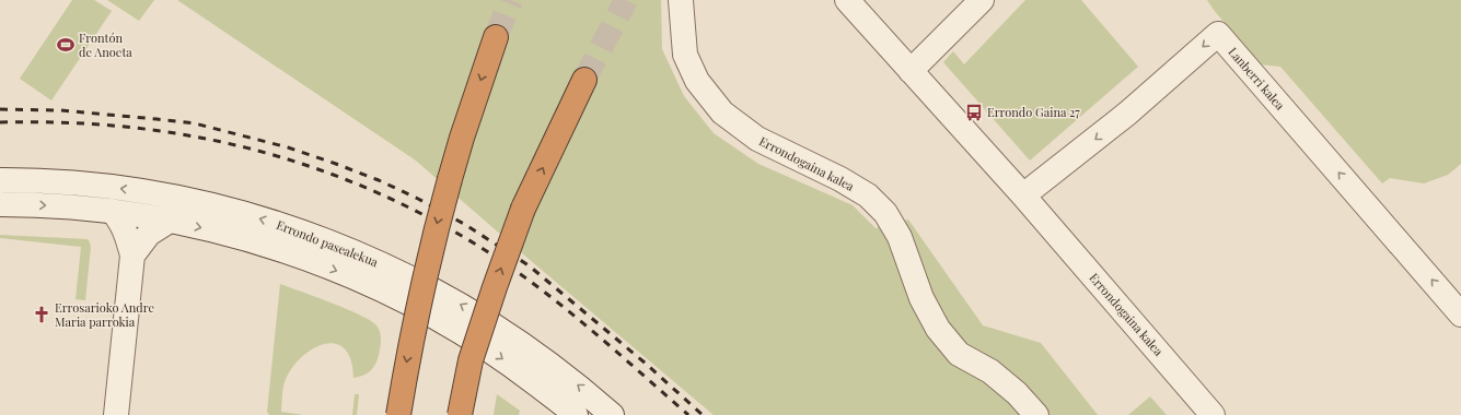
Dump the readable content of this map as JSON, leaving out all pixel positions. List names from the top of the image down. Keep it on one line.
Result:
{"streets":{"street":["Lanberri kalea","Errondogaina kalea","Errondo pasealekua"]},"crossings":[["Lanberri kalea","Errondogaina kalea"]],"places":{"sports":["Frontón de Anoeta"],"bus stop":["Errondo Gaina 27"],"church":["Errosarioko Andre Maria parrokia"]}}
